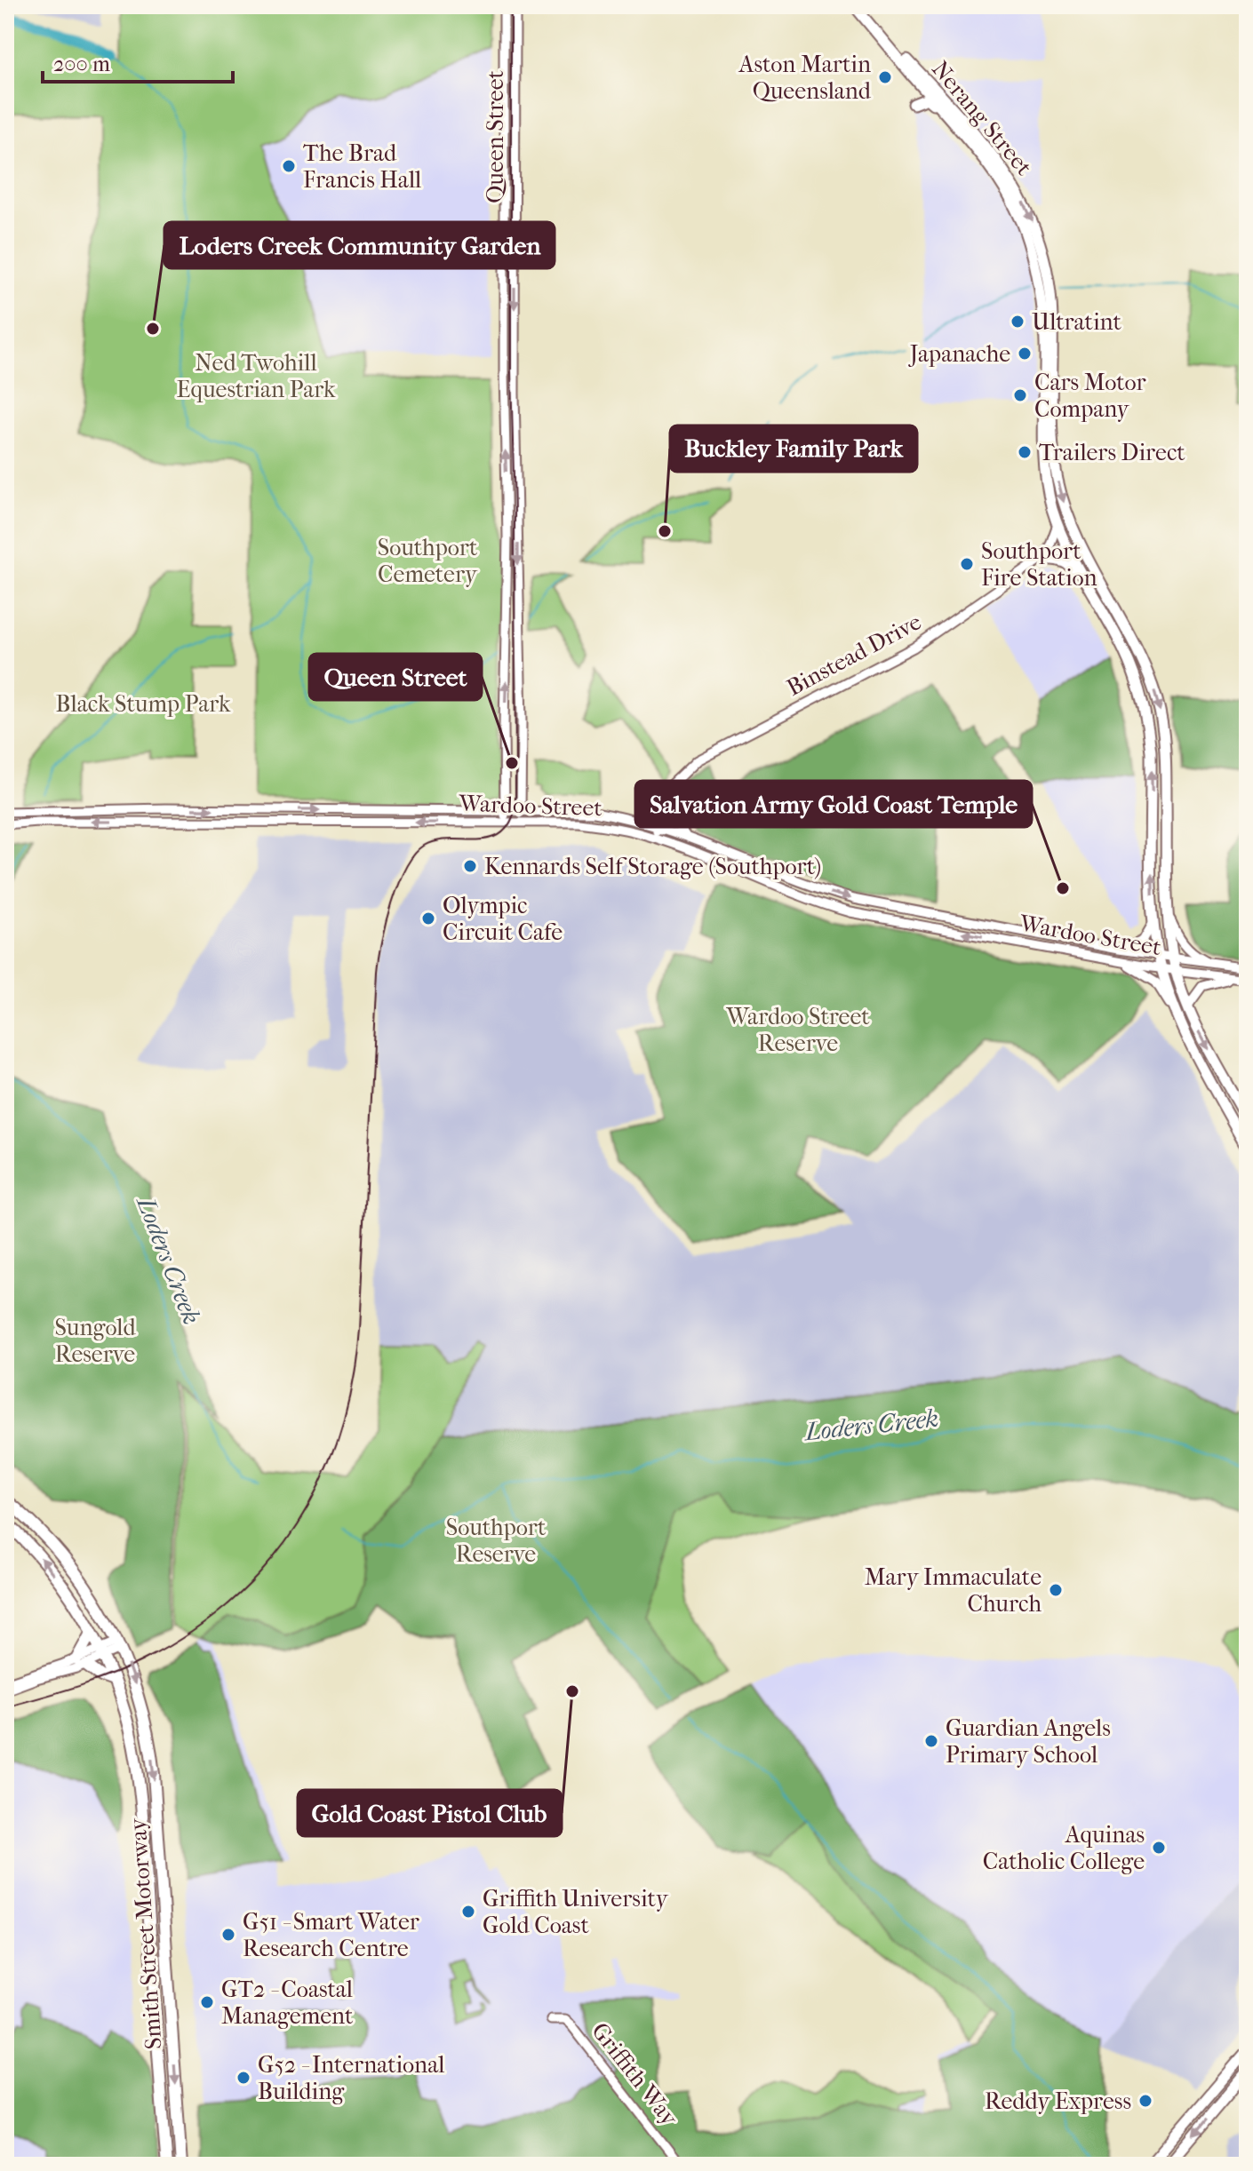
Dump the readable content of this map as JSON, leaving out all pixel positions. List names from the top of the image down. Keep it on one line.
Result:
{"streets":{"highway":["Smith Street Motorway"],"main road":["Nerang Street","Queen Street","Binstead Drive","Wardoo Street","Griffith Way"]},"crossings":[["Queen Street","Wardoo Street"],["Binstead Drive","Wardoo Street"]],"water":["Loders Creek"],"parks":["Ned Twohill Equestrian Park","Southport Cemetery","Black Stump Park","Wardoo Street Reserve","Sungold Reserve","Southport Reserve"],"places":["Aston Martin Queensland","The Brad Francis Hall","Ultratint","Loders Creek Community Garden","Japanache","Cars Motor Company","Trailers Direct","Buckley Family Park","Southport Fire Station","Queen Street","Kennards Self Storage (Southport)","Salvation Army Gold Coast Temple","Olympic Circuit Cafe","Mary Immaculate Church","Gold Coast Pistol Club","Guardian Angels Primary School","Aquinas Catholic College","Griffith University Gold Coast","G51 - Smart Water Research Centre","GT2 - Coastal Management","G52 - International Building","Reddy Express"],"scale_bar":"200 m"}
